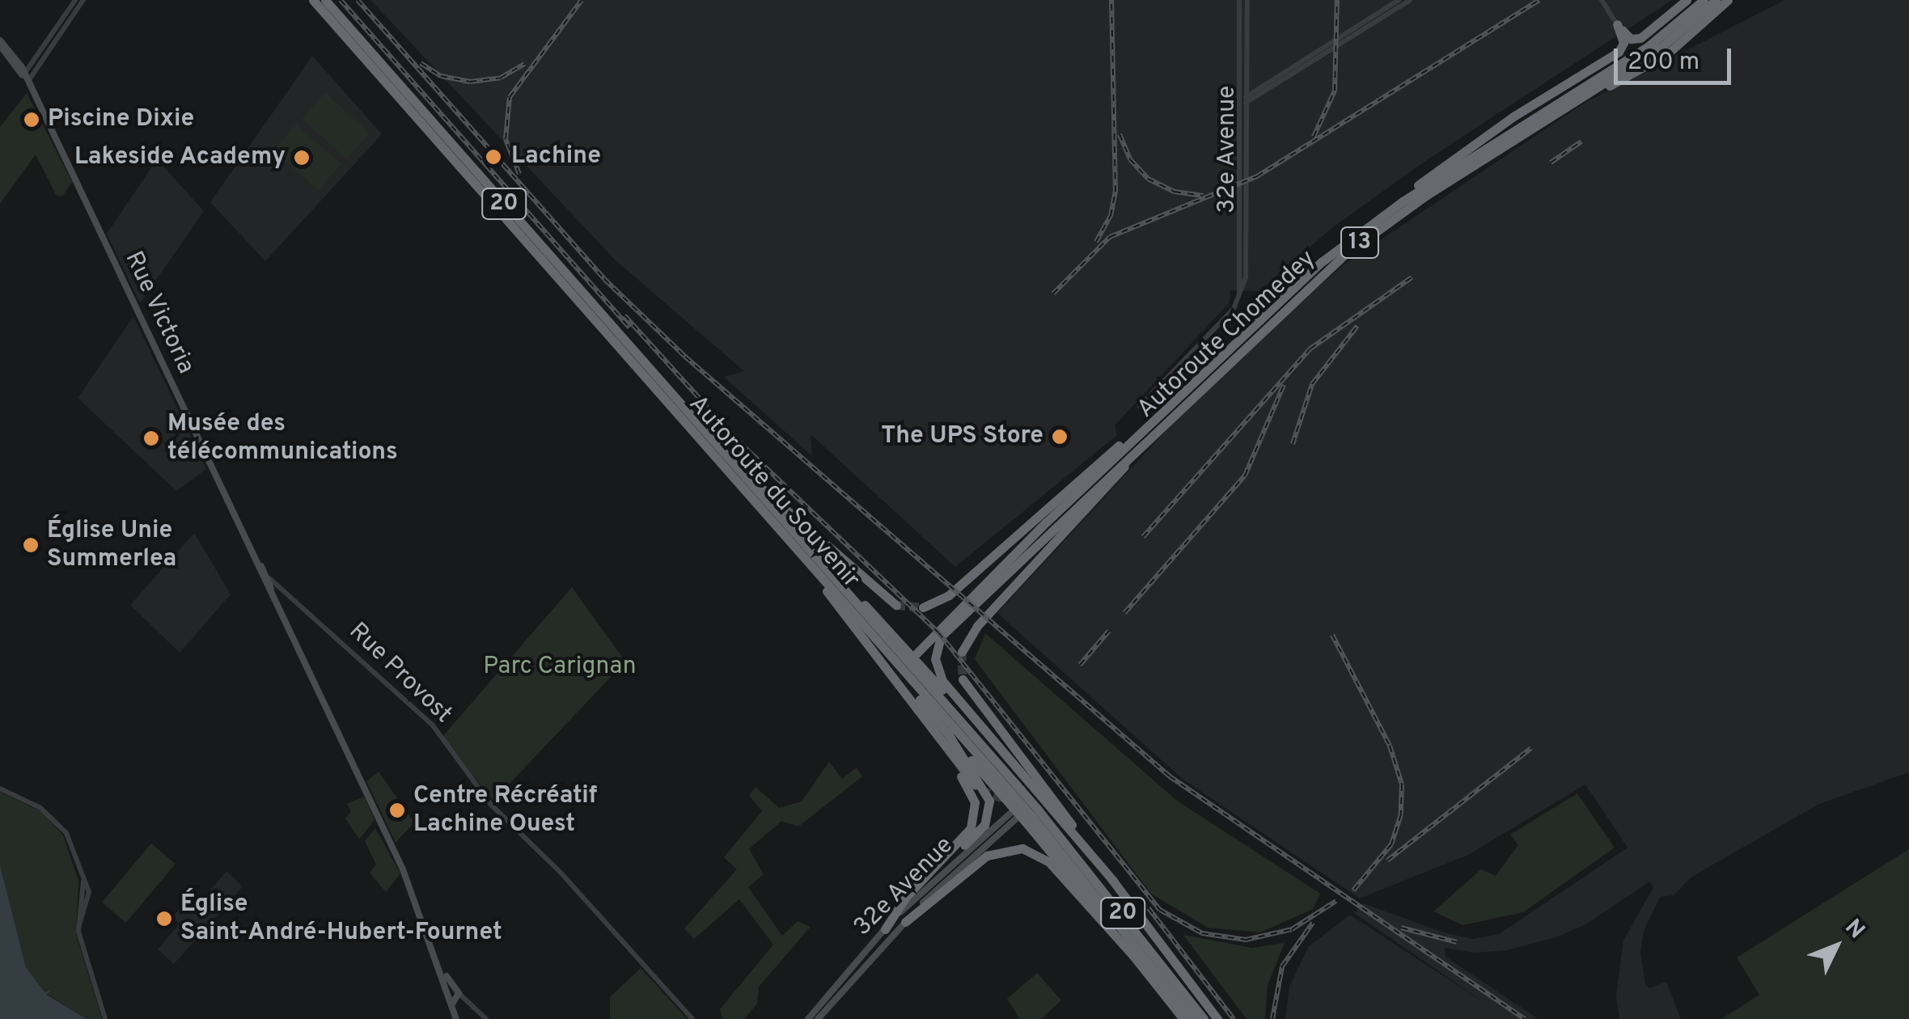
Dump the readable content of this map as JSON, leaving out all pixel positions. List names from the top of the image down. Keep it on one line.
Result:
{"streets":{"highway":["20","13","Autoroute Chomedey","Autoroute du Souvenir"],"main road":["32e Avenue","Rue Victoria"],"street":["Rue Provost"]},"crossings":[["32e Avenue","Autoroute du Souvenir"],["Rue Victoria","Rue Provost"]],"parks":["Parc Carignan"],"places":["Piscine Dixie","Lachine","Lakeside Academy","The UPS Store","Musée des télécommunications","Église Unie Summerlea","Centre Récréatif Lachine Ouest","Église Saint-André-Hubert-Fournet"],"scale_bar":"200 m","north":"top right"}
